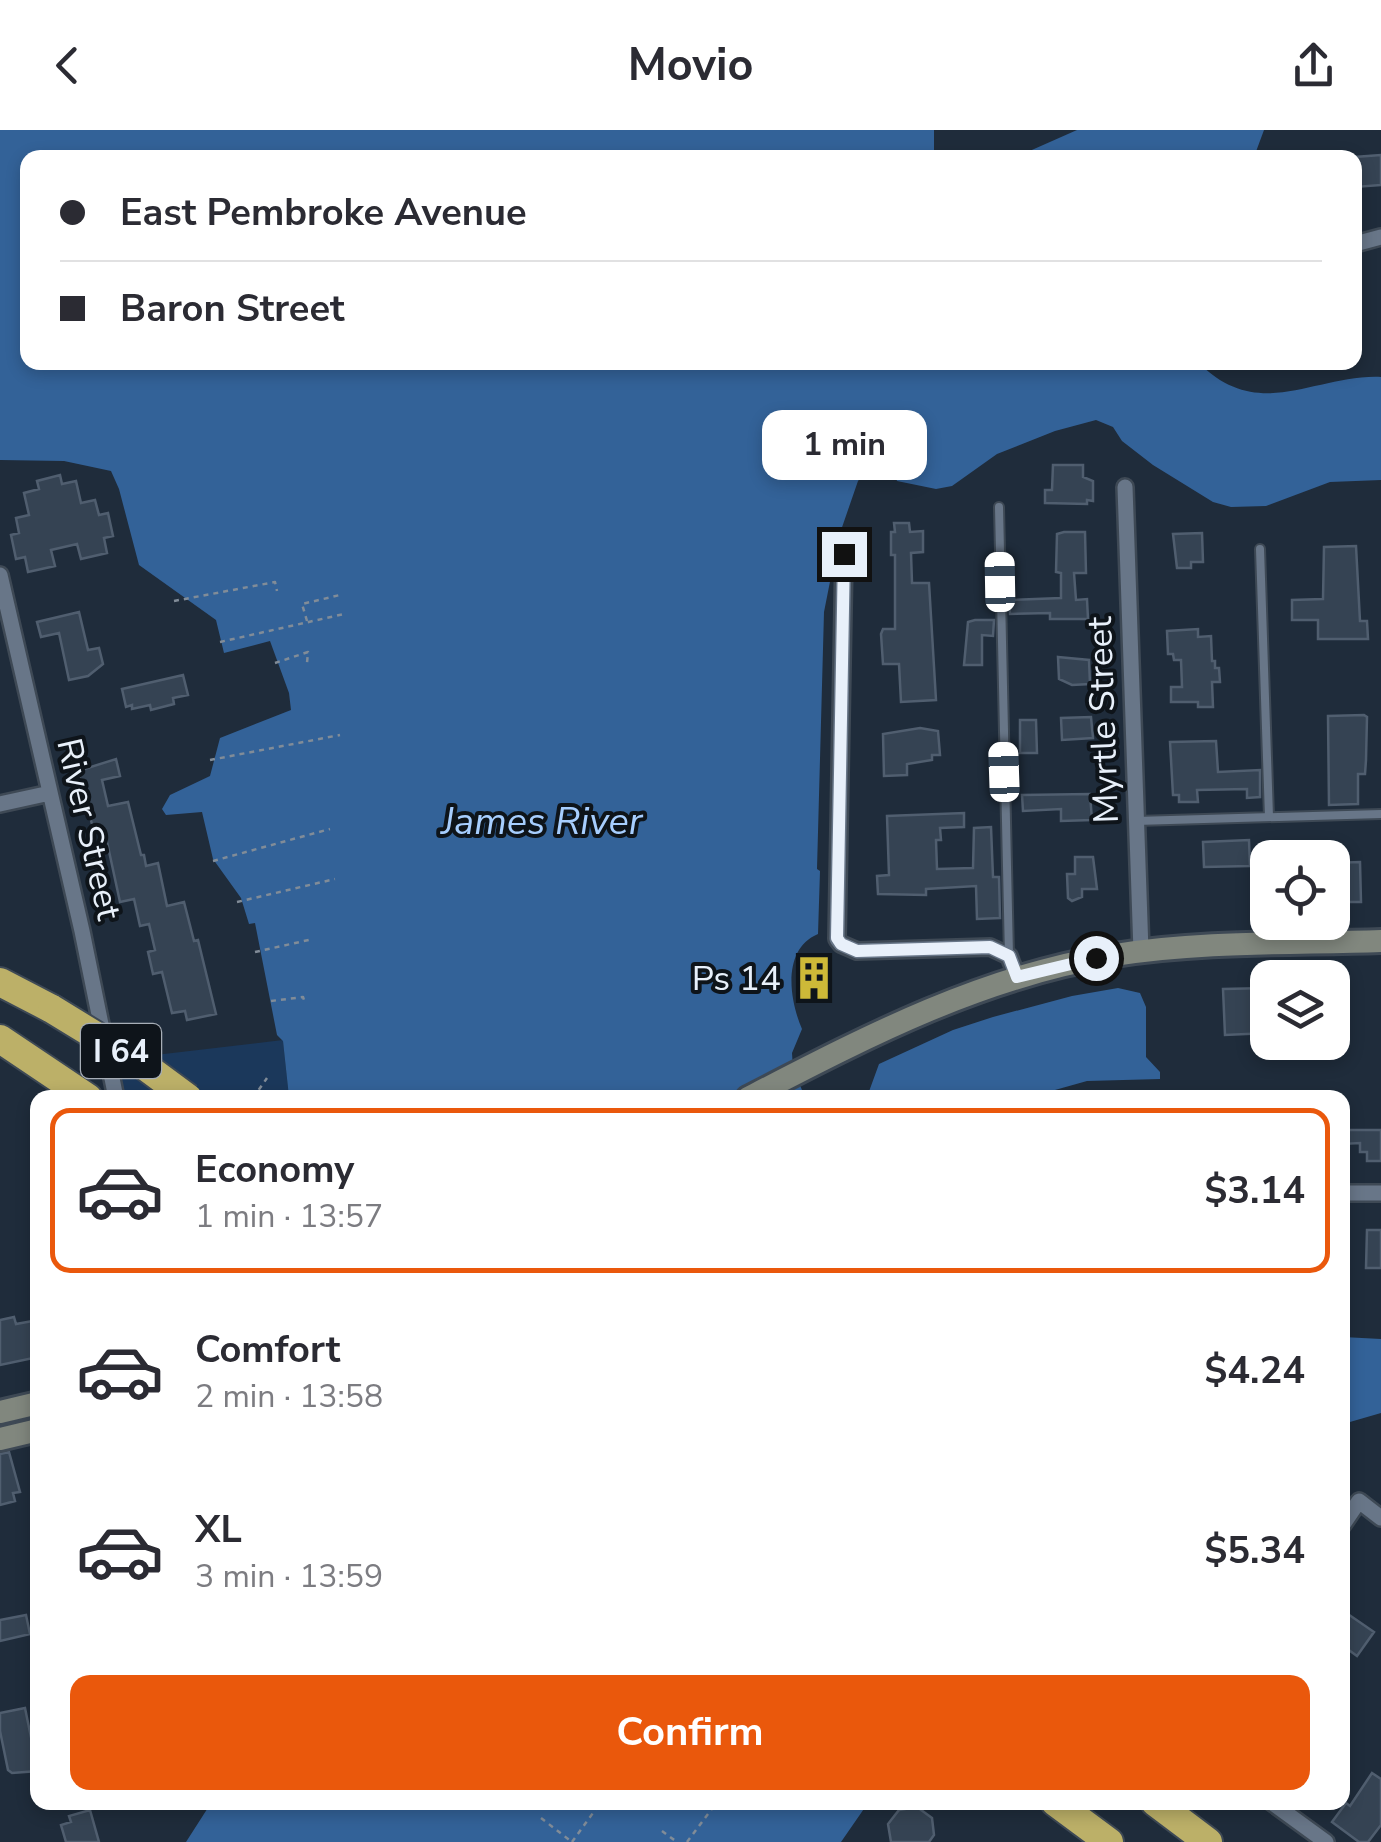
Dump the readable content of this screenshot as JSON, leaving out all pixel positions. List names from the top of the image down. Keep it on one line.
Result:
{"streets":{"highway":["I 64"],"street":["Myrtle Street","River Street"]},"water":["James River"],"places":{"building":["Ps 14"]},"page":{"header":"Movio","banner":["East Pembroke Avenue","Baron Street"],"bubble":"1 min","list":[{"name":"Economy","note":"1 min · 13:57","value":"$3.14"},{"name":"Comfort","note":"2 min · 13:58","value":"$4.24"},{"name":"XL","note":"3 min · 13:59","value":"$5.34"}],"buttons":"Confirm"}}
